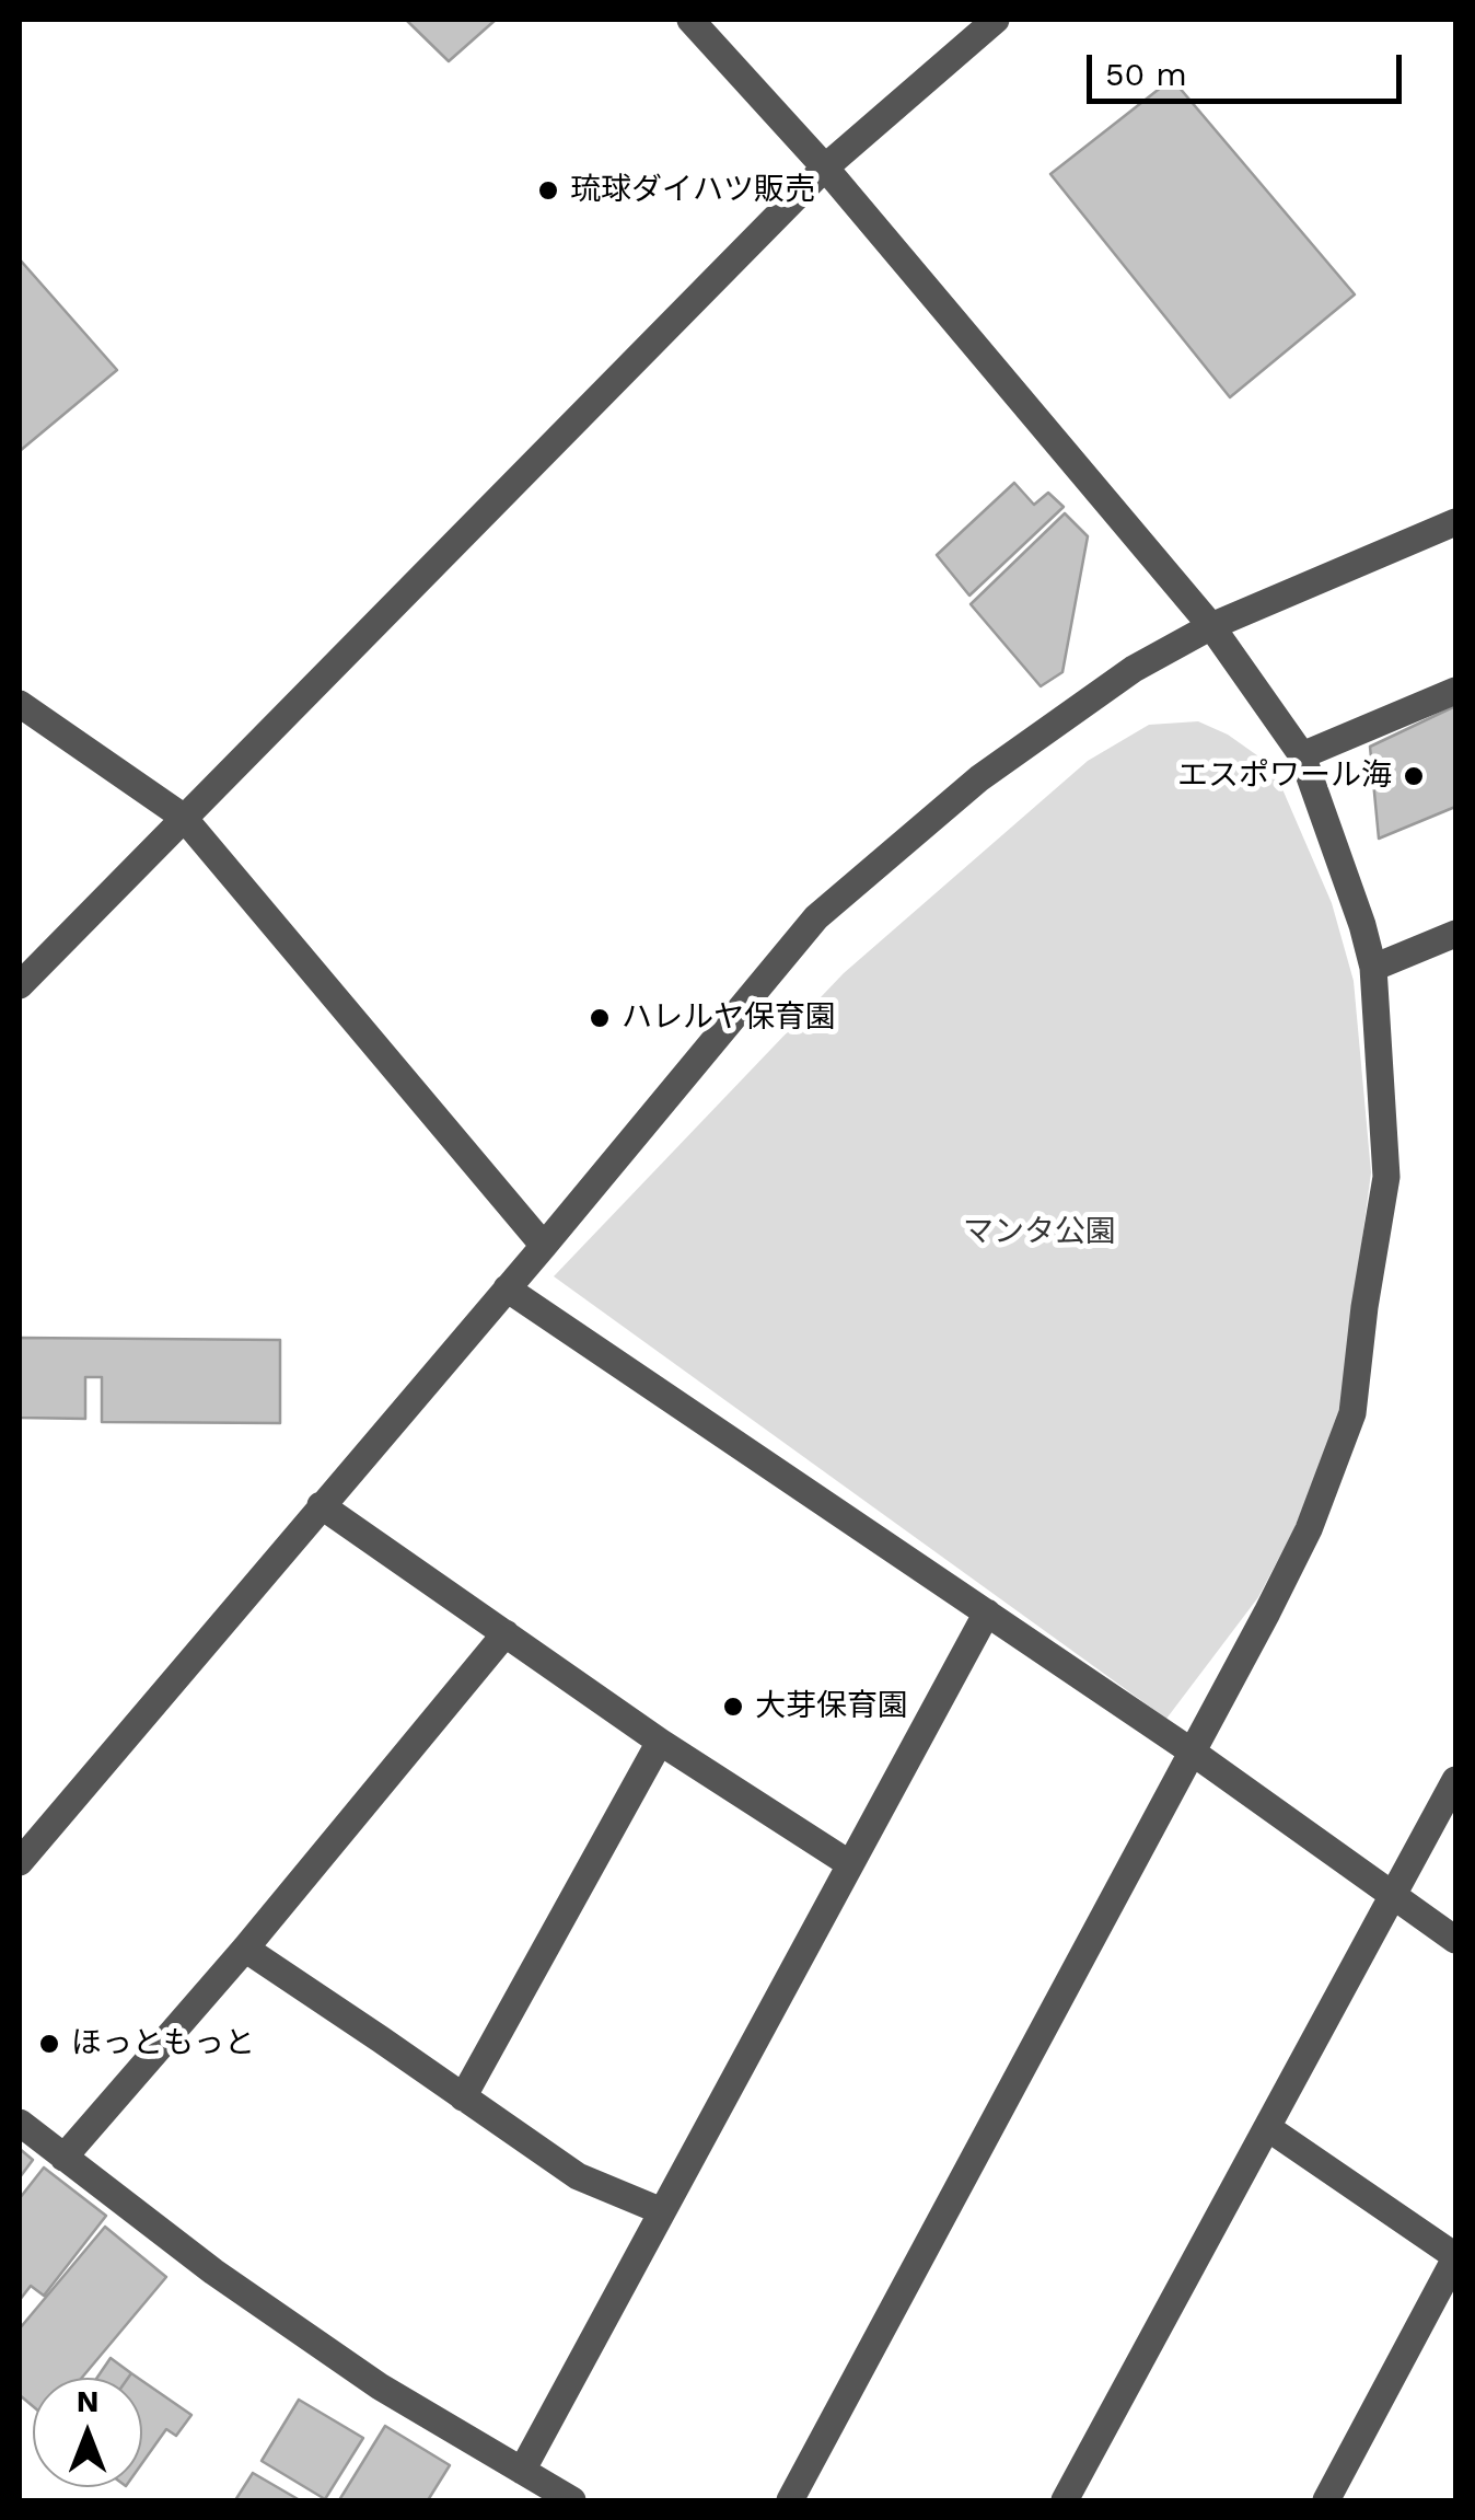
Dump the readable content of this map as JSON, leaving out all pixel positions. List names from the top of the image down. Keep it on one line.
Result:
{"parks":["マンタ公園"],"places":["琉球ダイハツ販売","エスポワール海","ハレルヤ保育園","大芽保育園","ほっともっと"],"scale_bar":"50 m","north":"top"}
